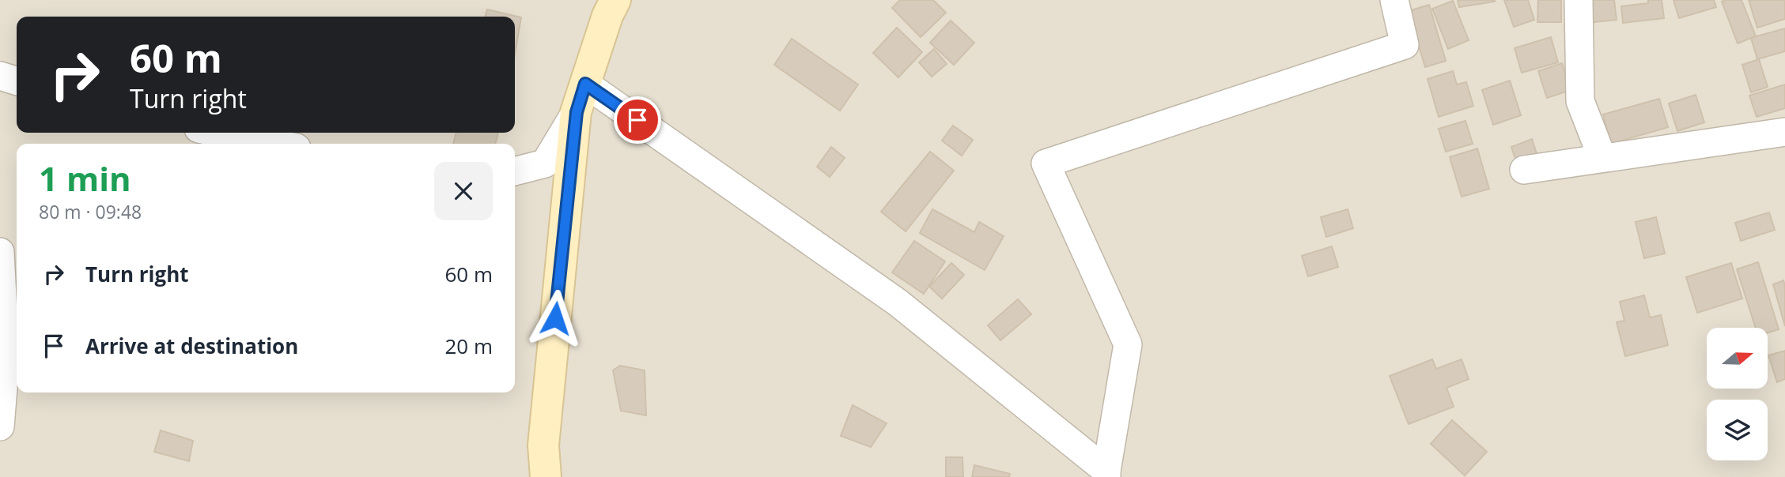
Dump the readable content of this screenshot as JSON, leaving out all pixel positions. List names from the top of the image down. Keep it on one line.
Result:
{"north":"right","page":{"turn":["60 m","Turn right"],"heading":["1 min","80 m · 09:48"],"list":[{"name":"Turn right","value":"60 m"},{"name":"Arrive at destination","value":"20 m"}]}}
